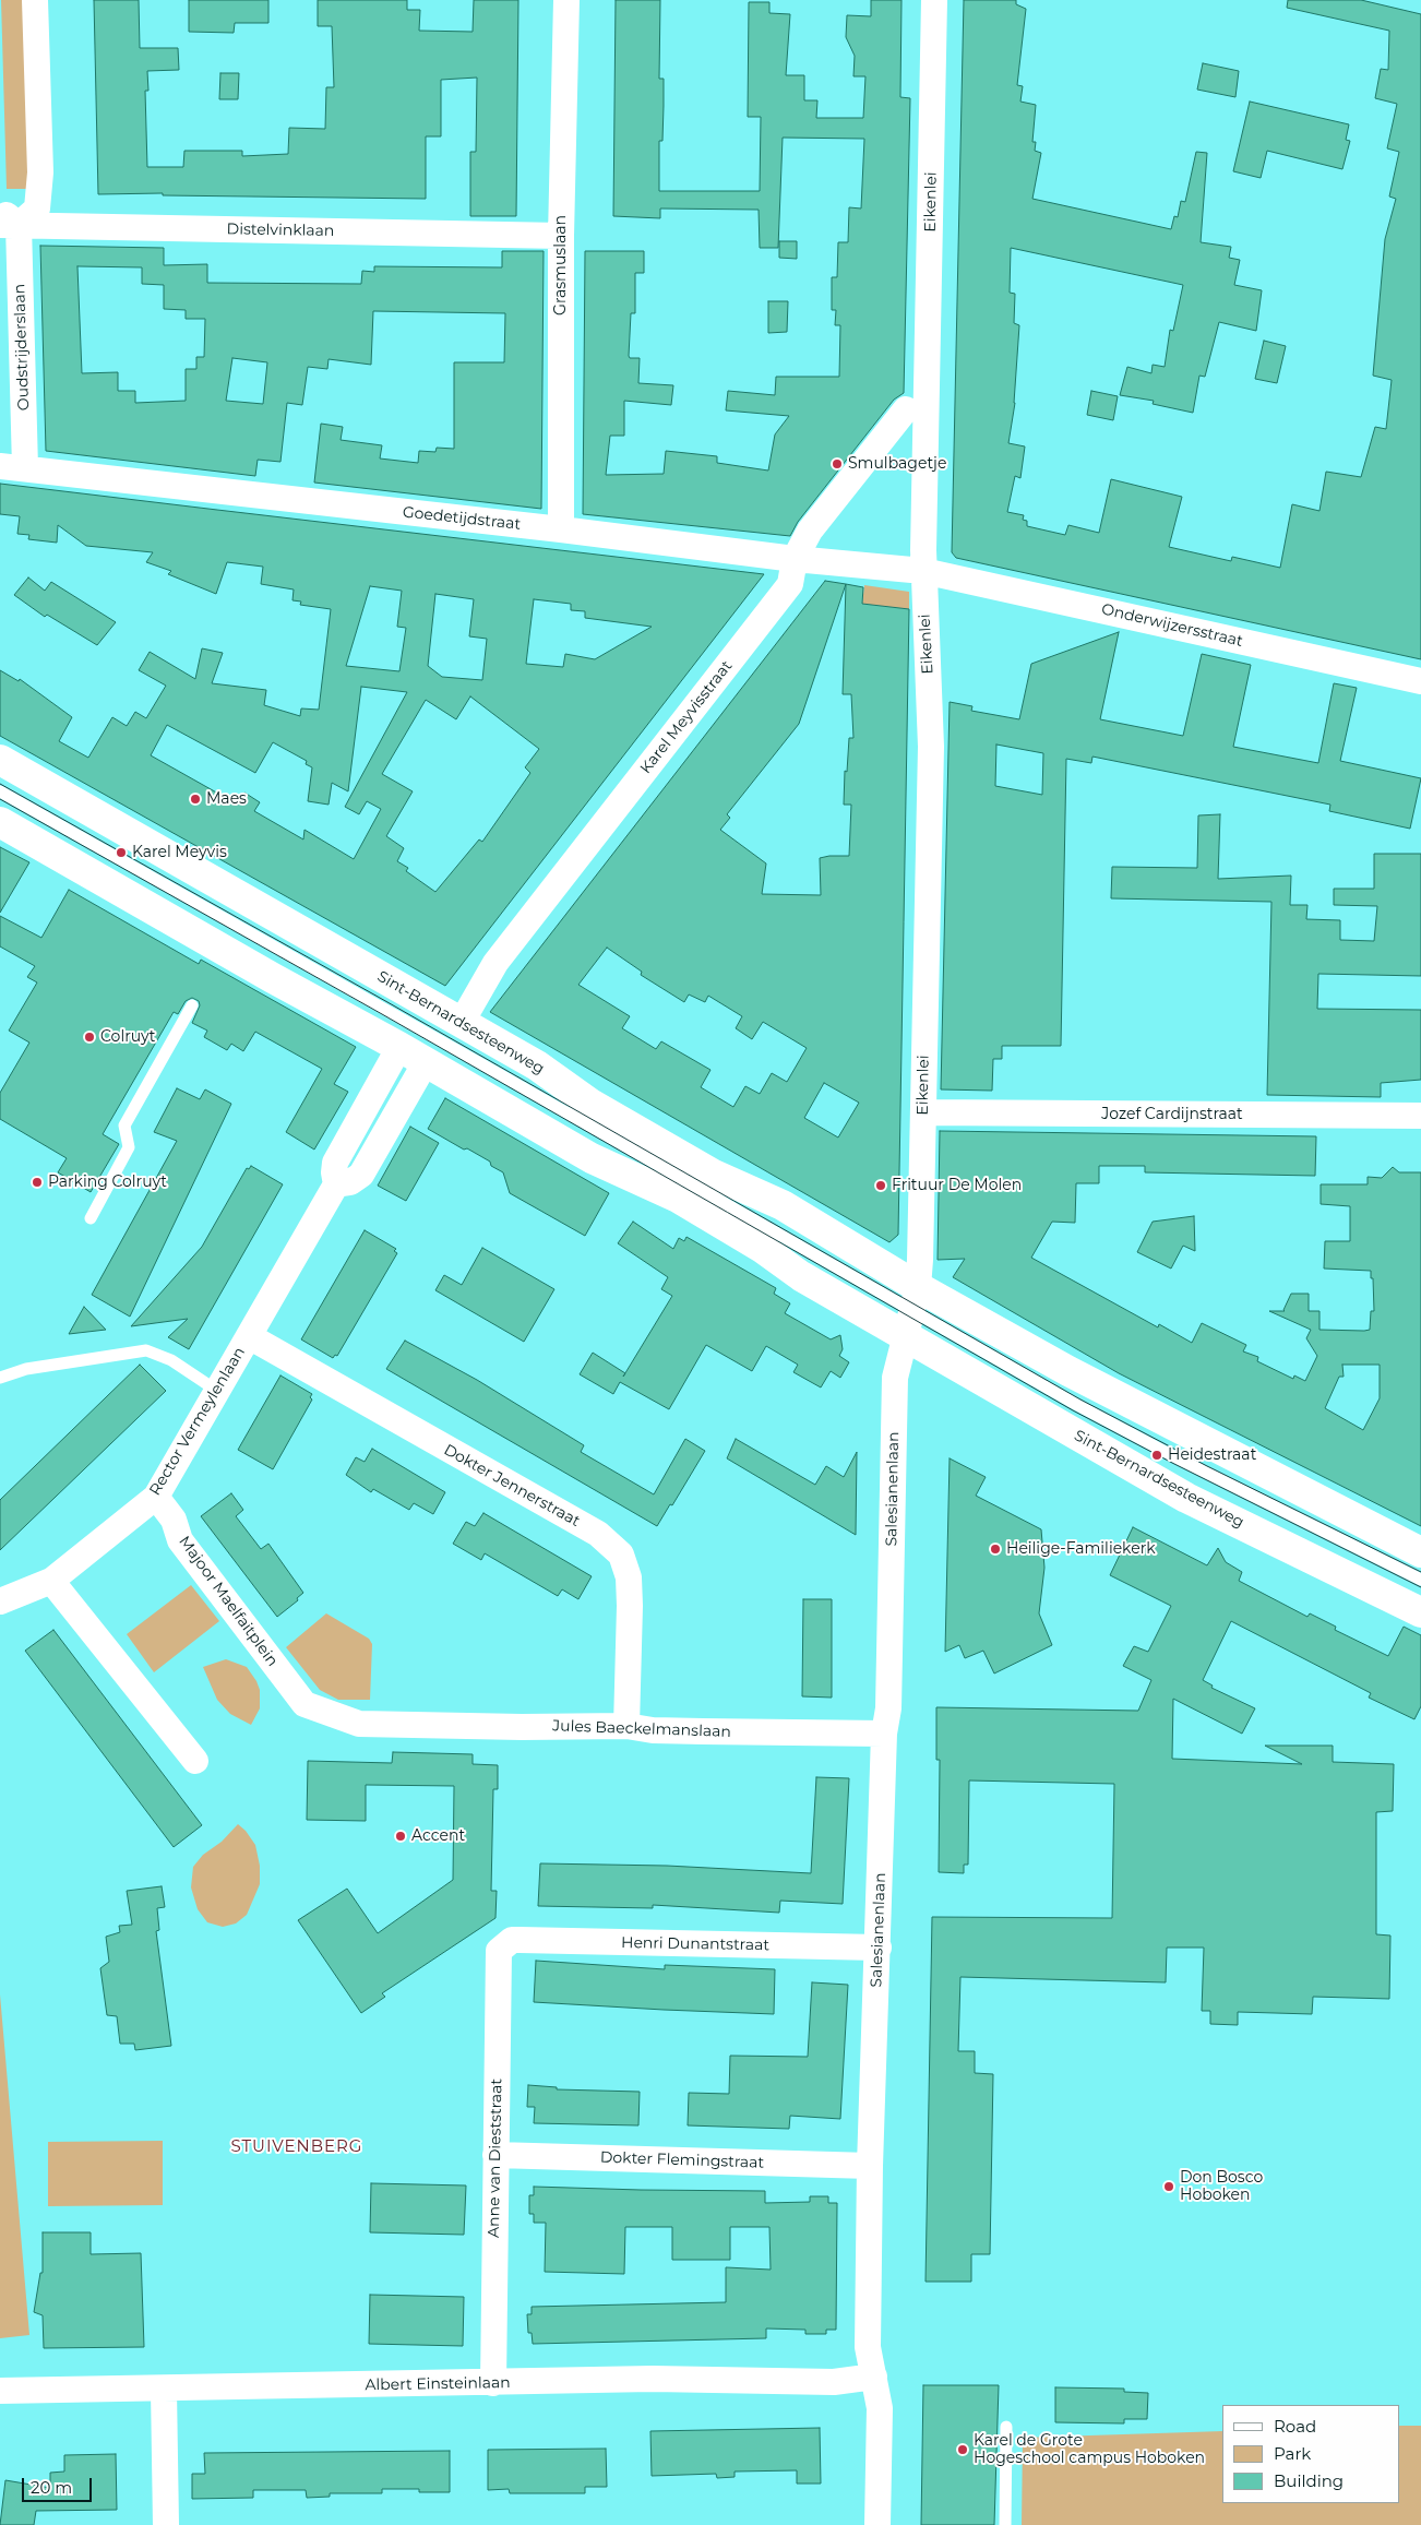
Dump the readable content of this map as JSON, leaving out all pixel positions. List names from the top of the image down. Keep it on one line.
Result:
{"streets":{"main road":["Sint-Bernardsesteenweg"],"street":["Eikenlei","Distelvinklaan","Grasmuslaan","Oudstrijderslaan","Goedetijdstraat","Onderwijzersstraat","Karel Meyvisstraat","Jozef Cardijnstraat","Rector Vermeylenlaan","Dokter Jennerstraat","Salesianenlaan","Majoor Maelfaitplein","Jules Baeckelmanslaan","Henri Dunantstraat","Anne van Dieststraat","Dokter Flemingstraat","Albert Einsteinlaan"]},"crossings":[["Eikenlei","Goedetijdstraat"],["Eikenlei","Onderwijzersstraat"],["Eikenlei","Sint-Bernardsesteenweg"],["Eikenlei","Jozef Cardijnstraat"],["Eikenlei","Salesianenlaan"],["Distelvinklaan","Grasmuslaan"],["Distelvinklaan","Oudstrijderslaan"],["Grasmuslaan","Goedetijdstraat"],["Oudstrijderslaan","Goedetijdstraat"],["Goedetijdstraat","Onderwijzersstraat"],["Goedetijdstraat","Karel Meyvisstraat"],["Karel Meyvisstraat","Sint-Bernardsesteenweg"],["Sint-Bernardsesteenweg","Rector Vermeylenlaan"],["Sint-Bernardsesteenweg","Salesianenlaan"],["Rector Vermeylenlaan","Dokter Jennerstraat"],["Rector Vermeylenlaan","Majoor Maelfaitplein"],["Dokter Jennerstraat","Jules Baeckelmanslaan"],["Salesianenlaan","Jules Baeckelmanslaan"],["Salesianenlaan","Henri Dunantstraat"],["Salesianenlaan","Dokter Flemingstraat"],["Salesianenlaan","Albert Einsteinlaan"],["Majoor Maelfaitplein","Jules Baeckelmanslaan"],["Henri Dunantstraat","Anne van Dieststraat"],["Anne van Dieststraat","Dokter Flemingstraat"],["Anne van Dieststraat","Albert Einsteinlaan"]],"districts":["STUIVENBERG"],"places":["Smulbagetje","Maes","Karel Meyvis","Colruyt","Parking Colruyt","Frituur De Molen","Heidestraat","Heilige-Familiekerk","Accent","Don Bosco Hoboken","Karel de Grote Hogeschool campus Hoboken"],"legend":["Road","Park","Building"],"scale_bar":"20 m"}
